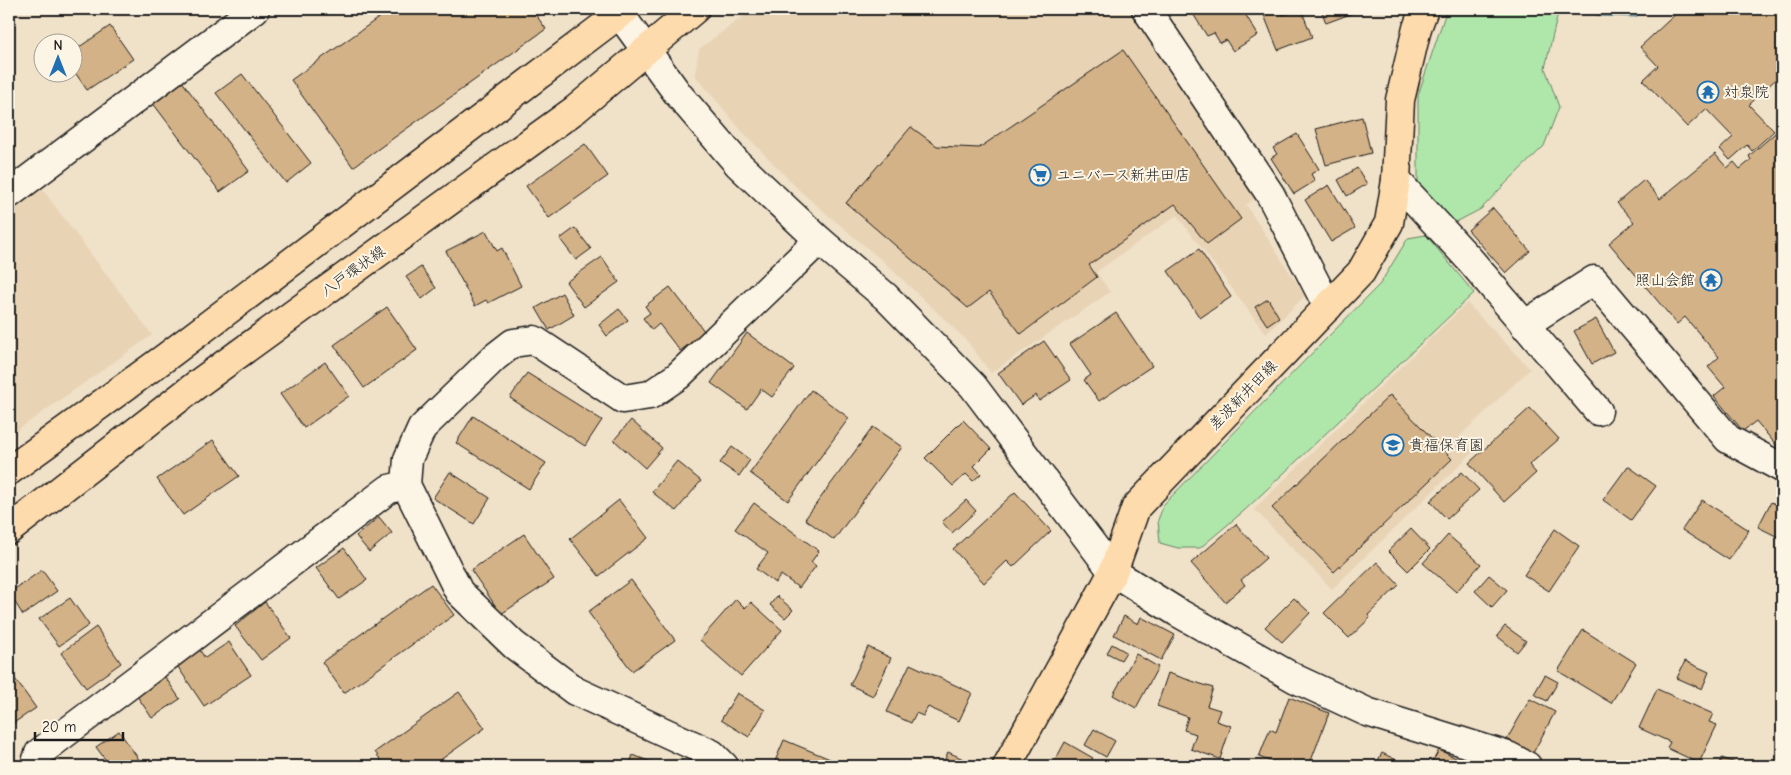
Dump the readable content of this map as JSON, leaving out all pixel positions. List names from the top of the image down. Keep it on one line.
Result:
{"streets":{"main road":["八戸環状線","差波新井田線"]},"places":{"temple":["対泉院","照山会館"],"supermarket":["ユニバース新井田店"],"school or university":["貴福保育園"]},"scale_bar":"20 m","north":"top"}
